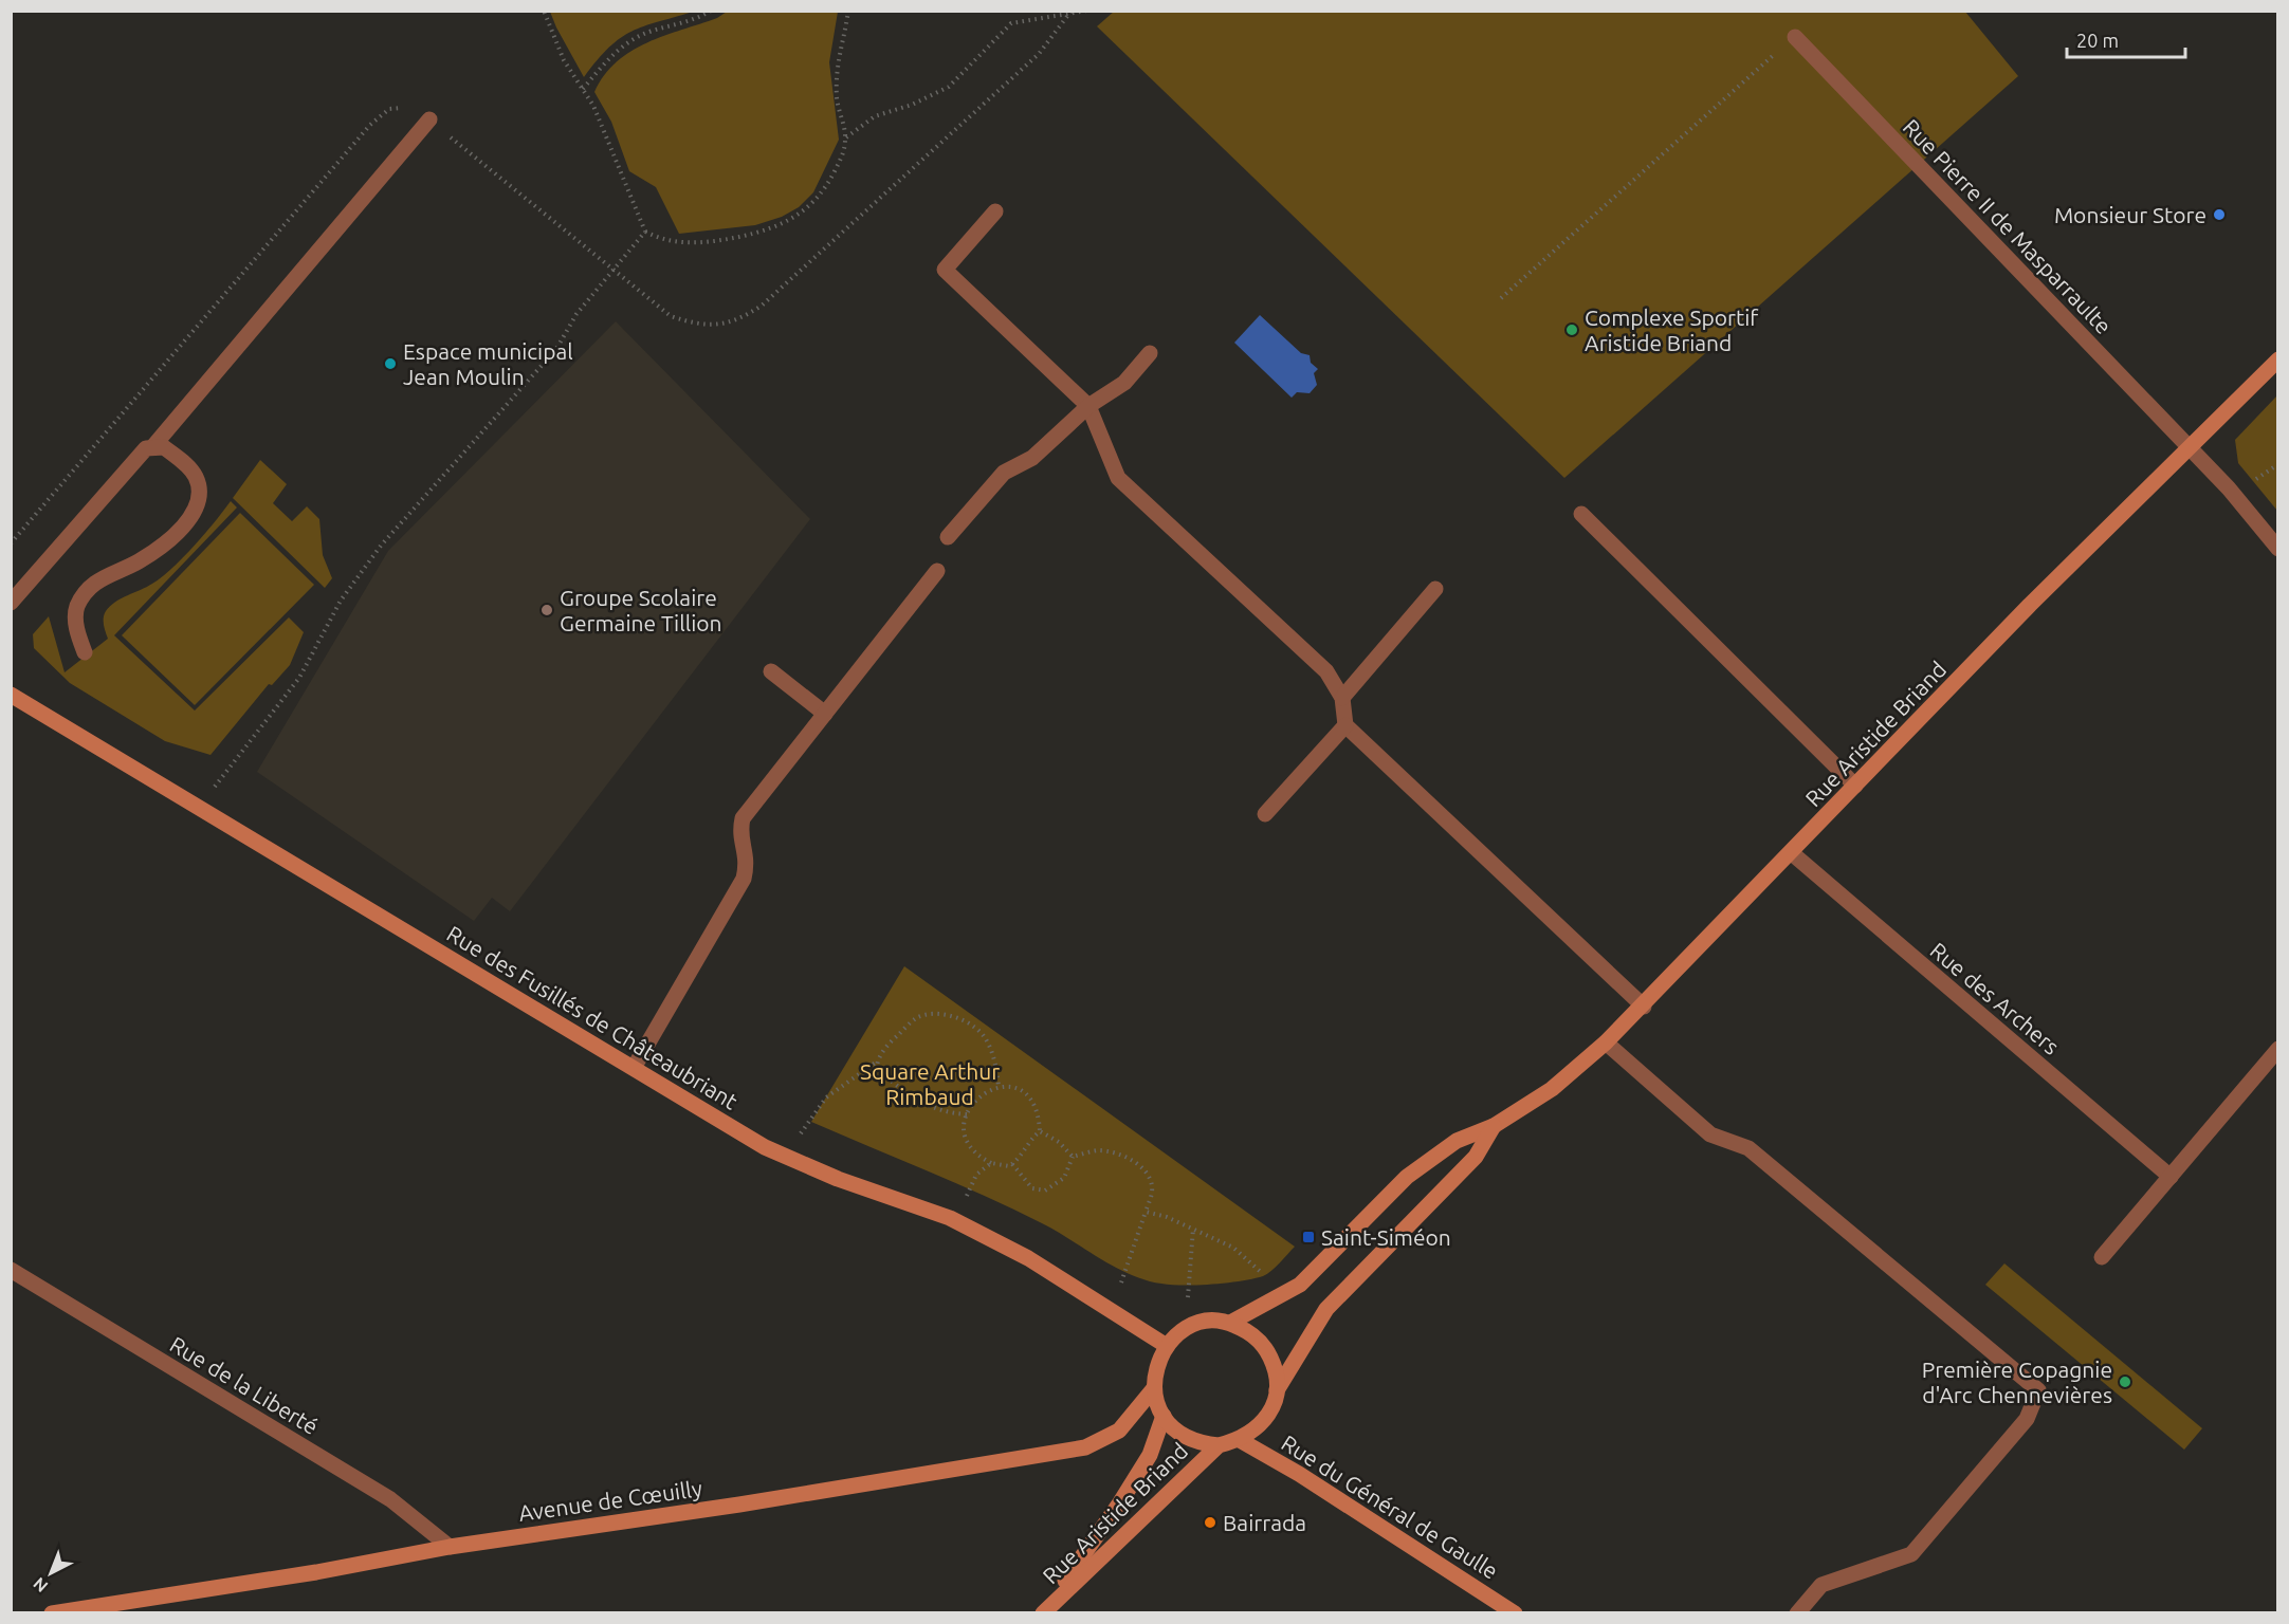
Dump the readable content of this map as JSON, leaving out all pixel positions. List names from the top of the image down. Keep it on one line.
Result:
{"streets":{"main road":["Rue Aristide Briand","Rue des Fusillés de Châteaubriant","Avenue de Cœuilly","Rue du Général de Gaulle"],"street":["Rue Pierre II de Masparraulte","Rue des Archers","Rue de la Liberté"]},"crossings":[["Rue Pierre II de Masparraulte","Rue Aristide Briand"],["Rue Aristide Briand","Rue des Archers"],["Rue Aristide Briand","Rue des Fusillés de Châteaubriant"],["Rue Aristide Briand","Avenue de Cœuilly"],["Rue Aristide Briand","Rue du Général de Gaulle"],["Rue des Fusillés de Châteaubriant","Avenue de Cœuilly"],["Rue des Fusillés de Châteaubriant","Rue du Général de Gaulle"],["Rue de la Liberté","Avenue de Cœuilly"],["Avenue de Cœuilly","Rue du Général de Gaulle"]],"parks":["Square Arthur Rimbaud"],"places":{"other":["Monsieur Store","Complexe Sportif Aristide Briand","Espace municipal Jean Moulin","Groupe Scolaire Germaine Tillion","Première Copagnie d'Arc Chennevières","Bairrada"],"transit":["Saint-Siméon"]},"scale_bar":"20 m","north":"bottom left"}
